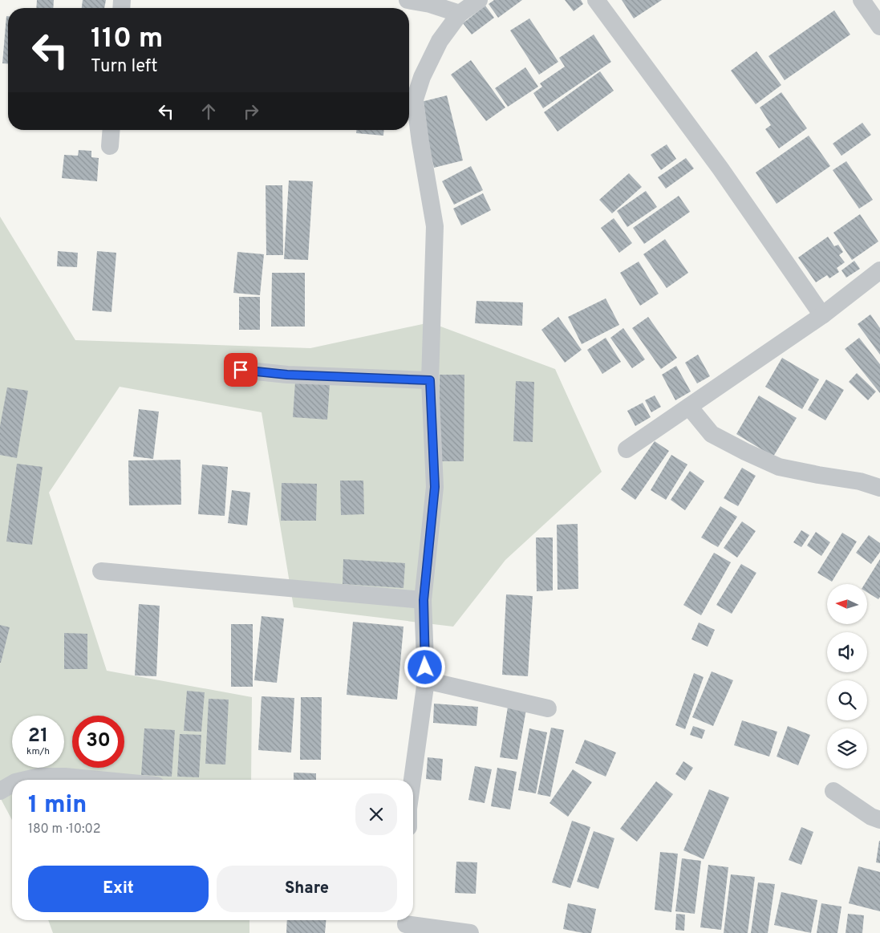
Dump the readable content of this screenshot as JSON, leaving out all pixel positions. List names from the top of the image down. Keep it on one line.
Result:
{"north":"left","page":{"turn":["110 m","Turn left"],"speed":"21 km/h","limit":"30","heading":["1 min","180 m · 10:02"],"buttons":["Exit","Share"]}}
